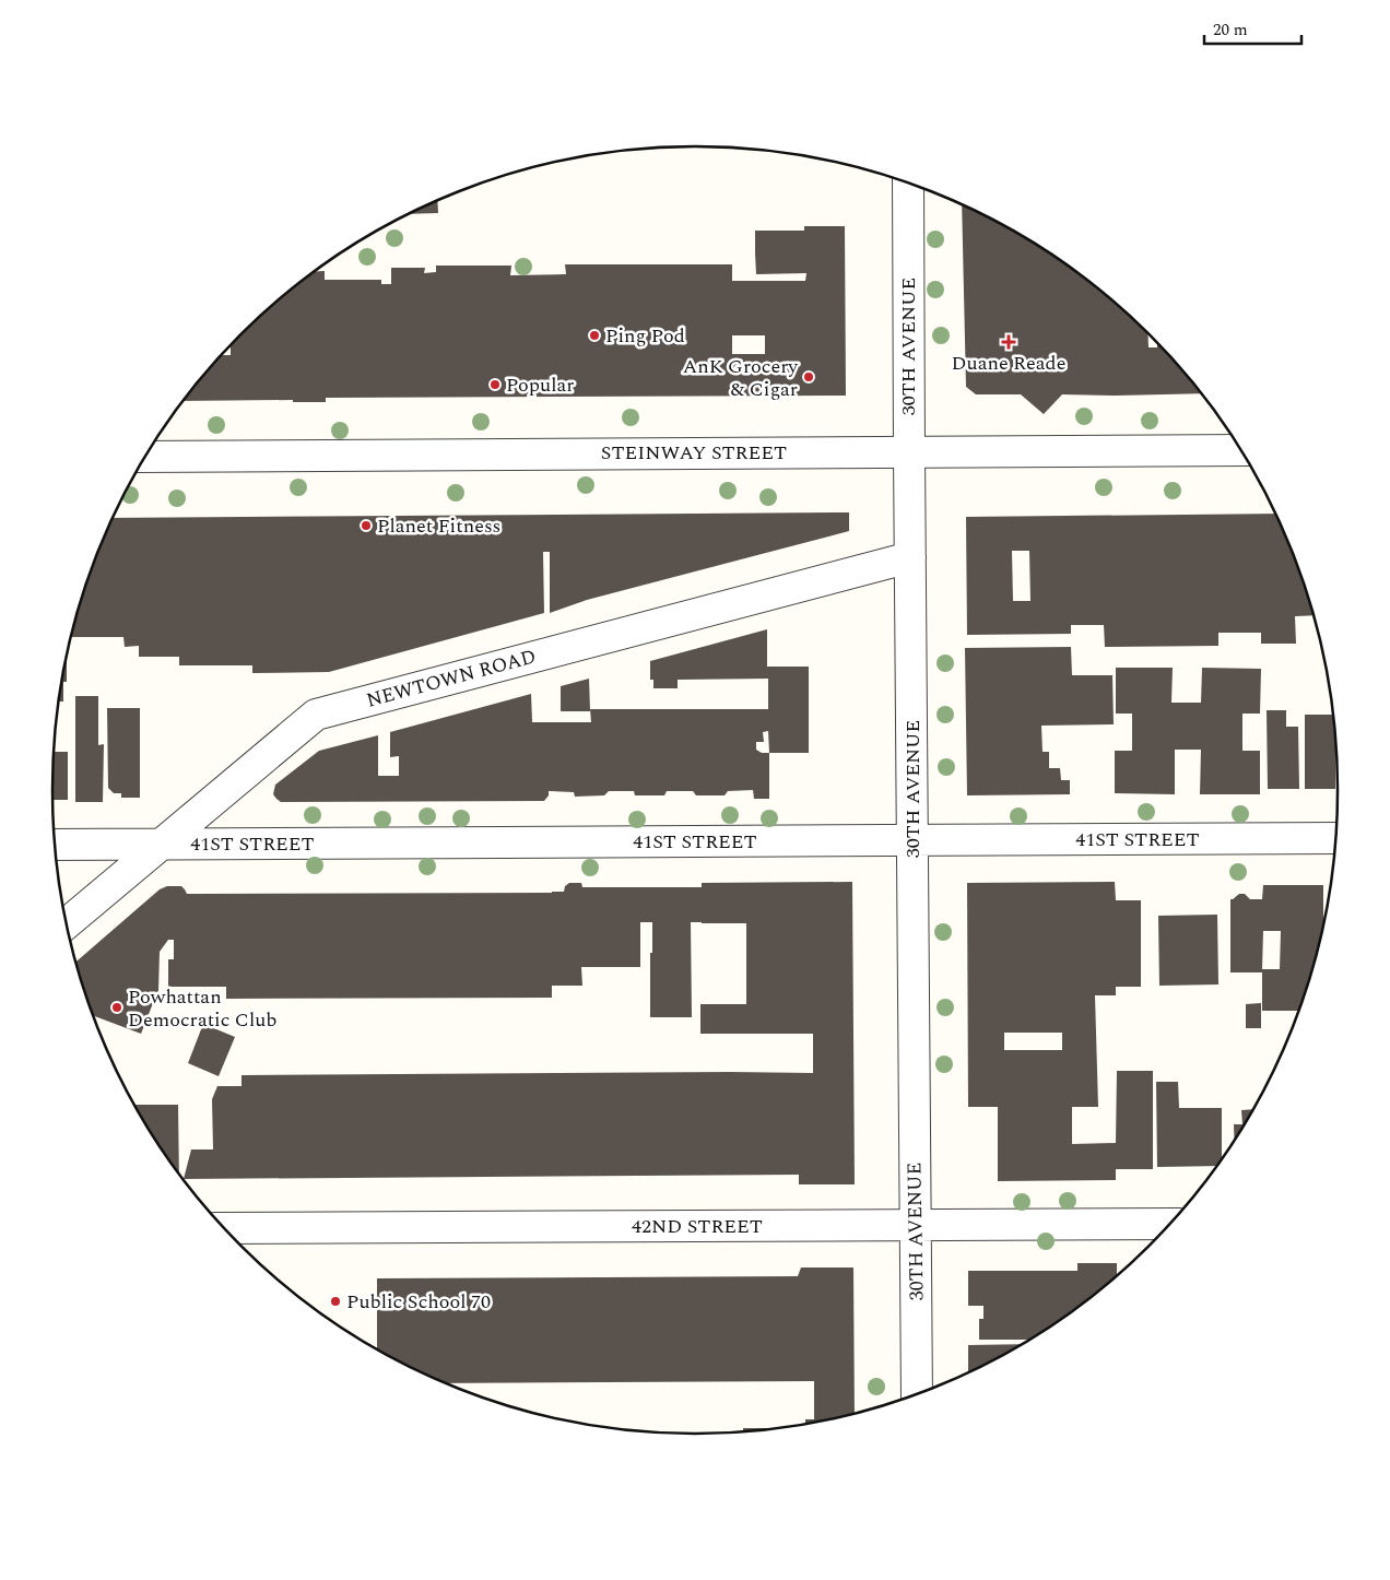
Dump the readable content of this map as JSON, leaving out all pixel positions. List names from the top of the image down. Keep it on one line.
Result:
{"streets":{"street":["30TH AVENUE","STEINWAY STREET","NEWTOWN ROAD","41ST STREET","42ND STREET"]},"crossings":[["30TH AVENUE","STEINWAY STREET"],["30TH AVENUE","NEWTOWN ROAD"],["30TH AVENUE","41ST STREET"],["30TH AVENUE","42ND STREET"],["NEWTOWN ROAD","41ST STREET"]],"places":{"other":["Ping Pod","AnK Grocery & Cigar","Popular","Planet Fitness","Powhattan Democratic Club","Public School 70"],"health":["Duane Reade"]},"scale_bar":"20 m"}
